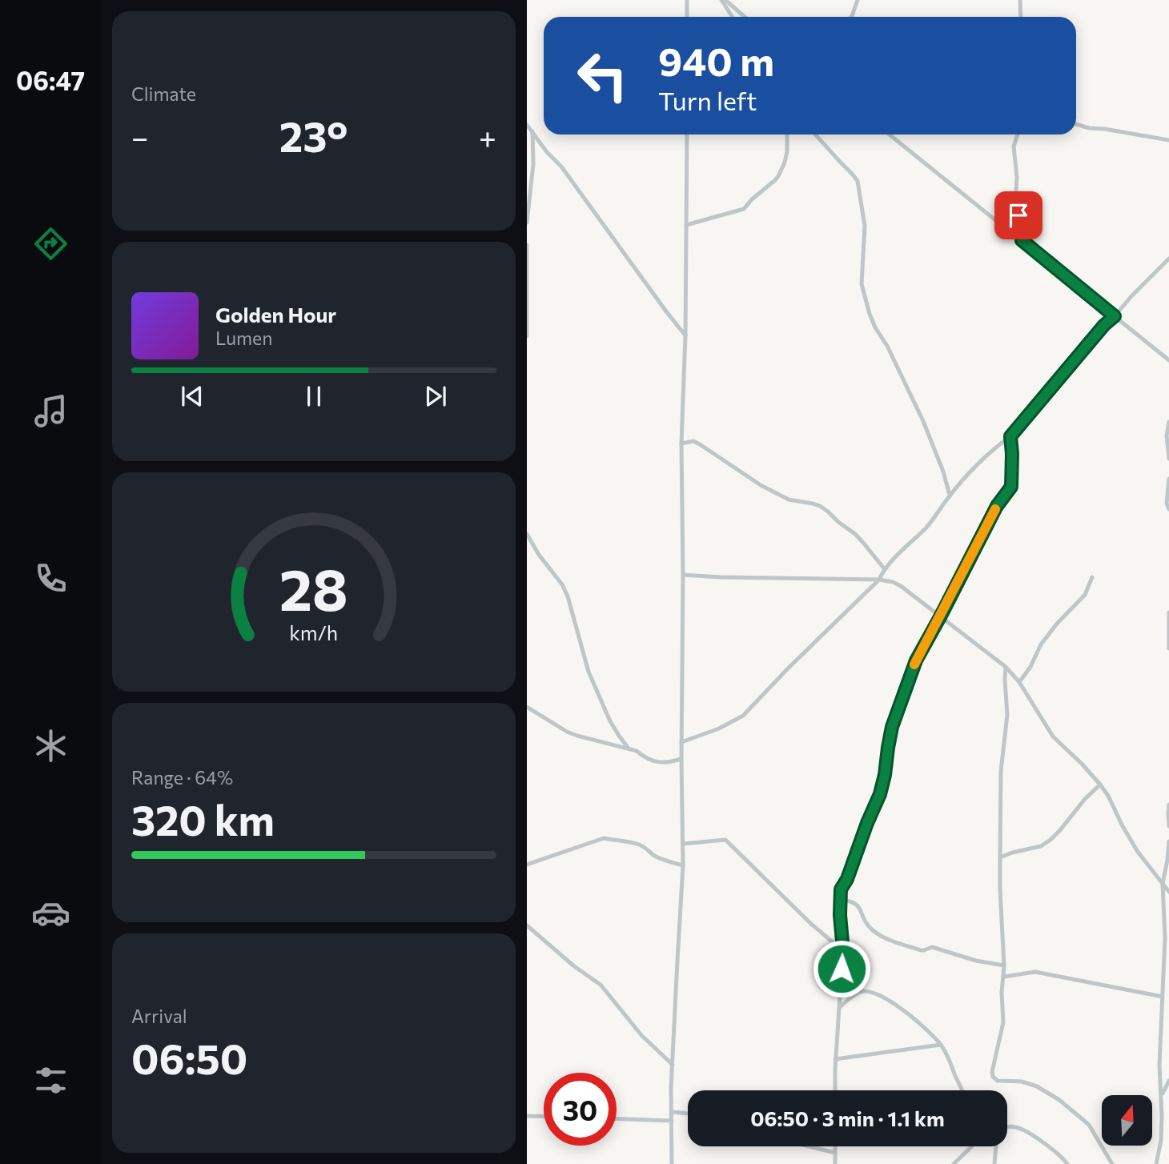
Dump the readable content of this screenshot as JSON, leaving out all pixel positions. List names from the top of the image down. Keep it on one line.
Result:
{"north":"top","page":{"tabs":"06:47","tile":["Climate",["Range · 64%","320 km"],["Arrival","06:50"]],"turn":["940 m","Turn left"],"heat":["−","23°","+"],"song":["Golden Hour","Lumen"],"limit":"30","trip":"06:50 · 3 min · 1.1 km","gauge":["28","km/h"]}}
